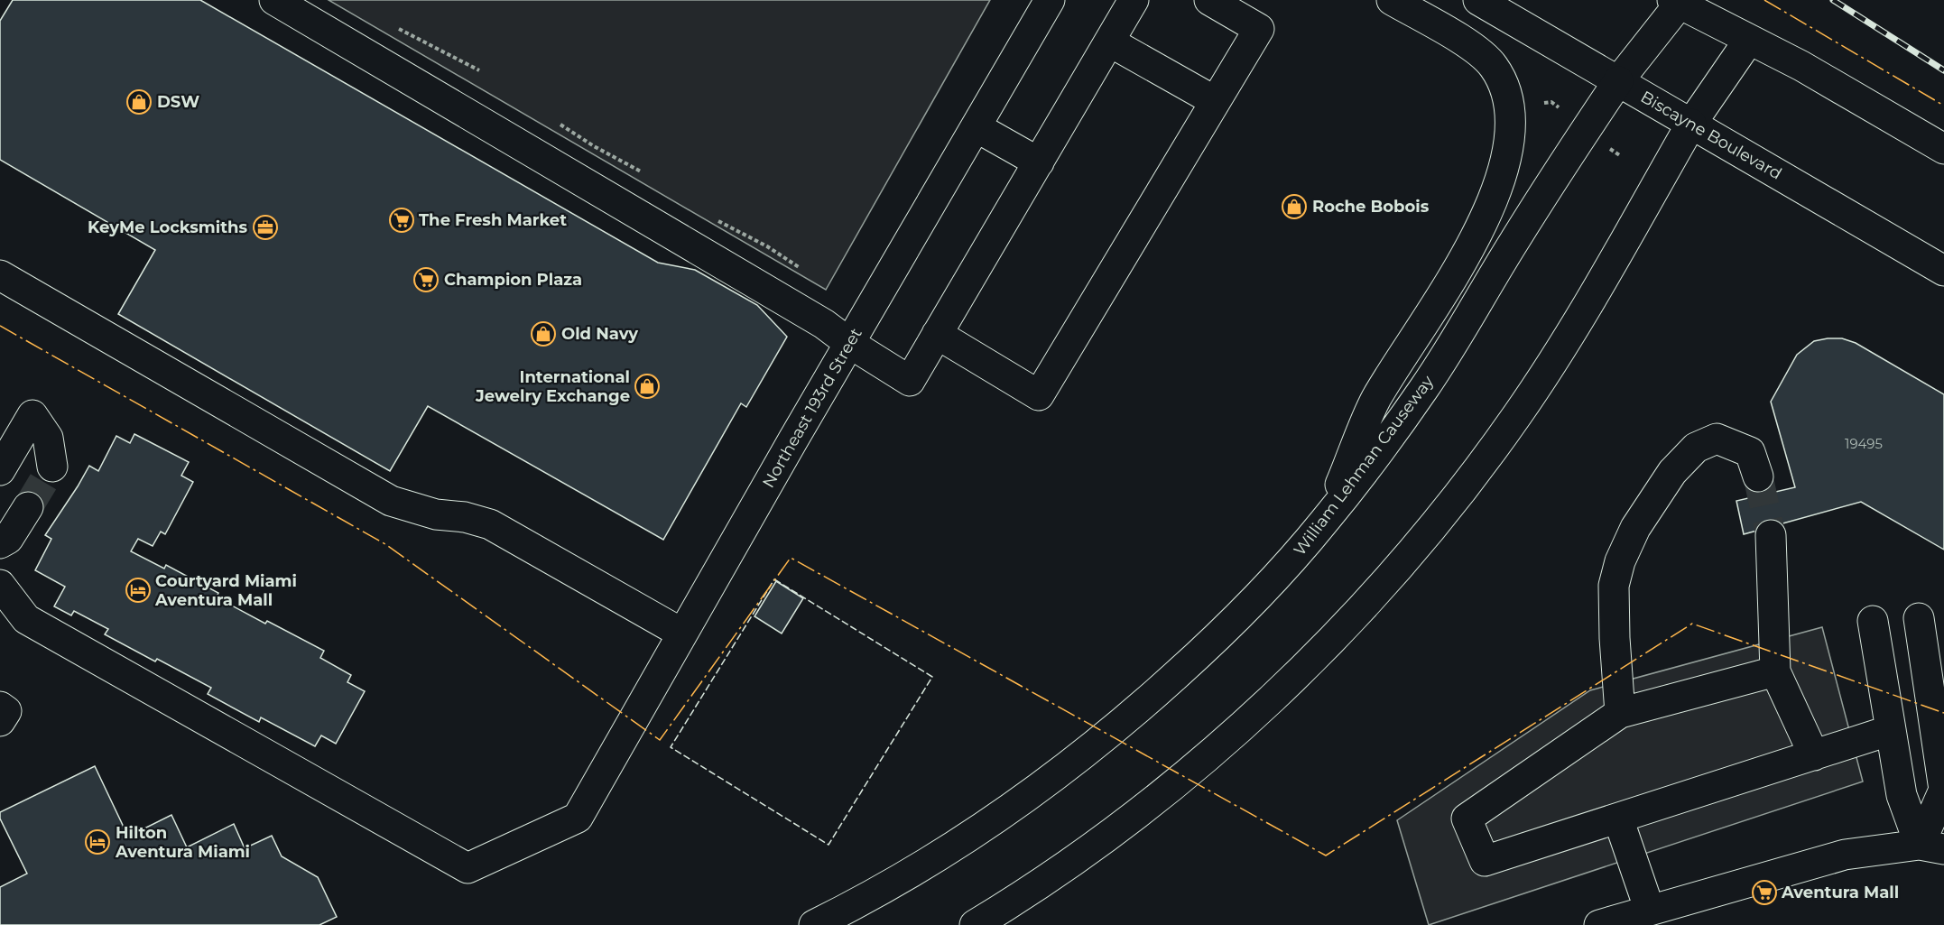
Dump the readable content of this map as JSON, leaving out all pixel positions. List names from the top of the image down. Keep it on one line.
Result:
{"streets":{"main road":["Biscayne Boulevard","Northeast 193rd Street","William Lehman Causeway"]},"crossings":[["Biscayne Boulevard","William Lehman Causeway"]],"places":{"shop":["DSW","Roche Bobois","Old Navy","International Jewelry Exchange"],"supermarket":["The Fresh Market","Champion Plaza","Aventura Mall"],"office":["KeyMe Locksmiths"],"hotel":["Courtyard Miami Aventura Mall","Hilton Aventura Miami"]},"house_numbers":["19495"]}
